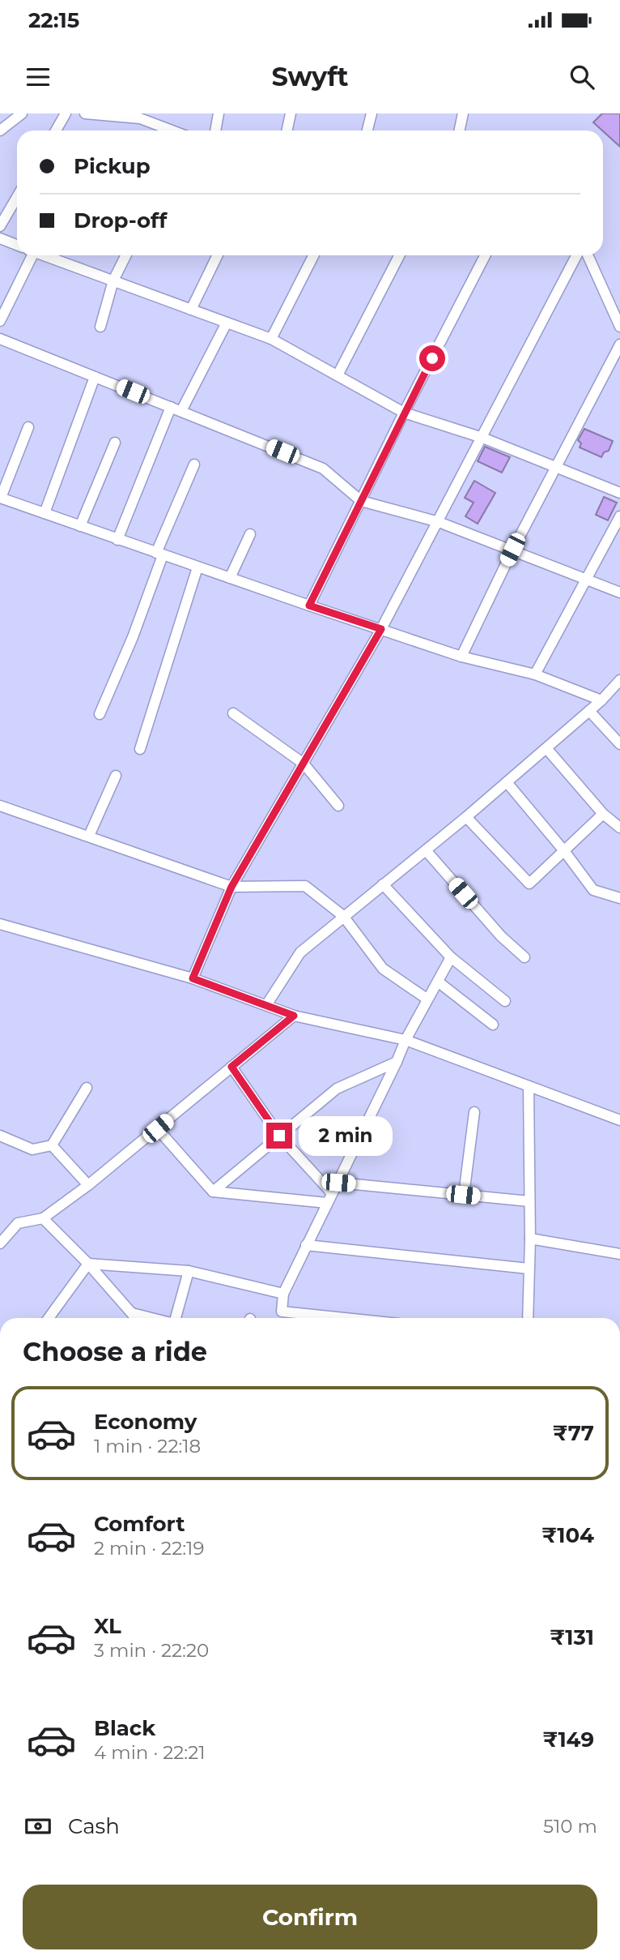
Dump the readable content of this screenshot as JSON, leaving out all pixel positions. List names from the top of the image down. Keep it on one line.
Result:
{"page":{"status":"22:15","header":"Swyft","banner":["Pickup","Drop-off"],"bubble":"2 min","heading":"Choose a ride","list":[{"name":"Economy","note":"1 min · 22:18","value":"₹77"},{"name":"Comfort","note":"2 min · 22:19","value":"₹104"},{"name":"XL","note":"3 min · 22:20","value":"₹131"},{"name":"Black","note":"4 min · 22:21","value":"₹149"}],"pay":["Cash","510 m"],"buttons":"Confirm"}}
